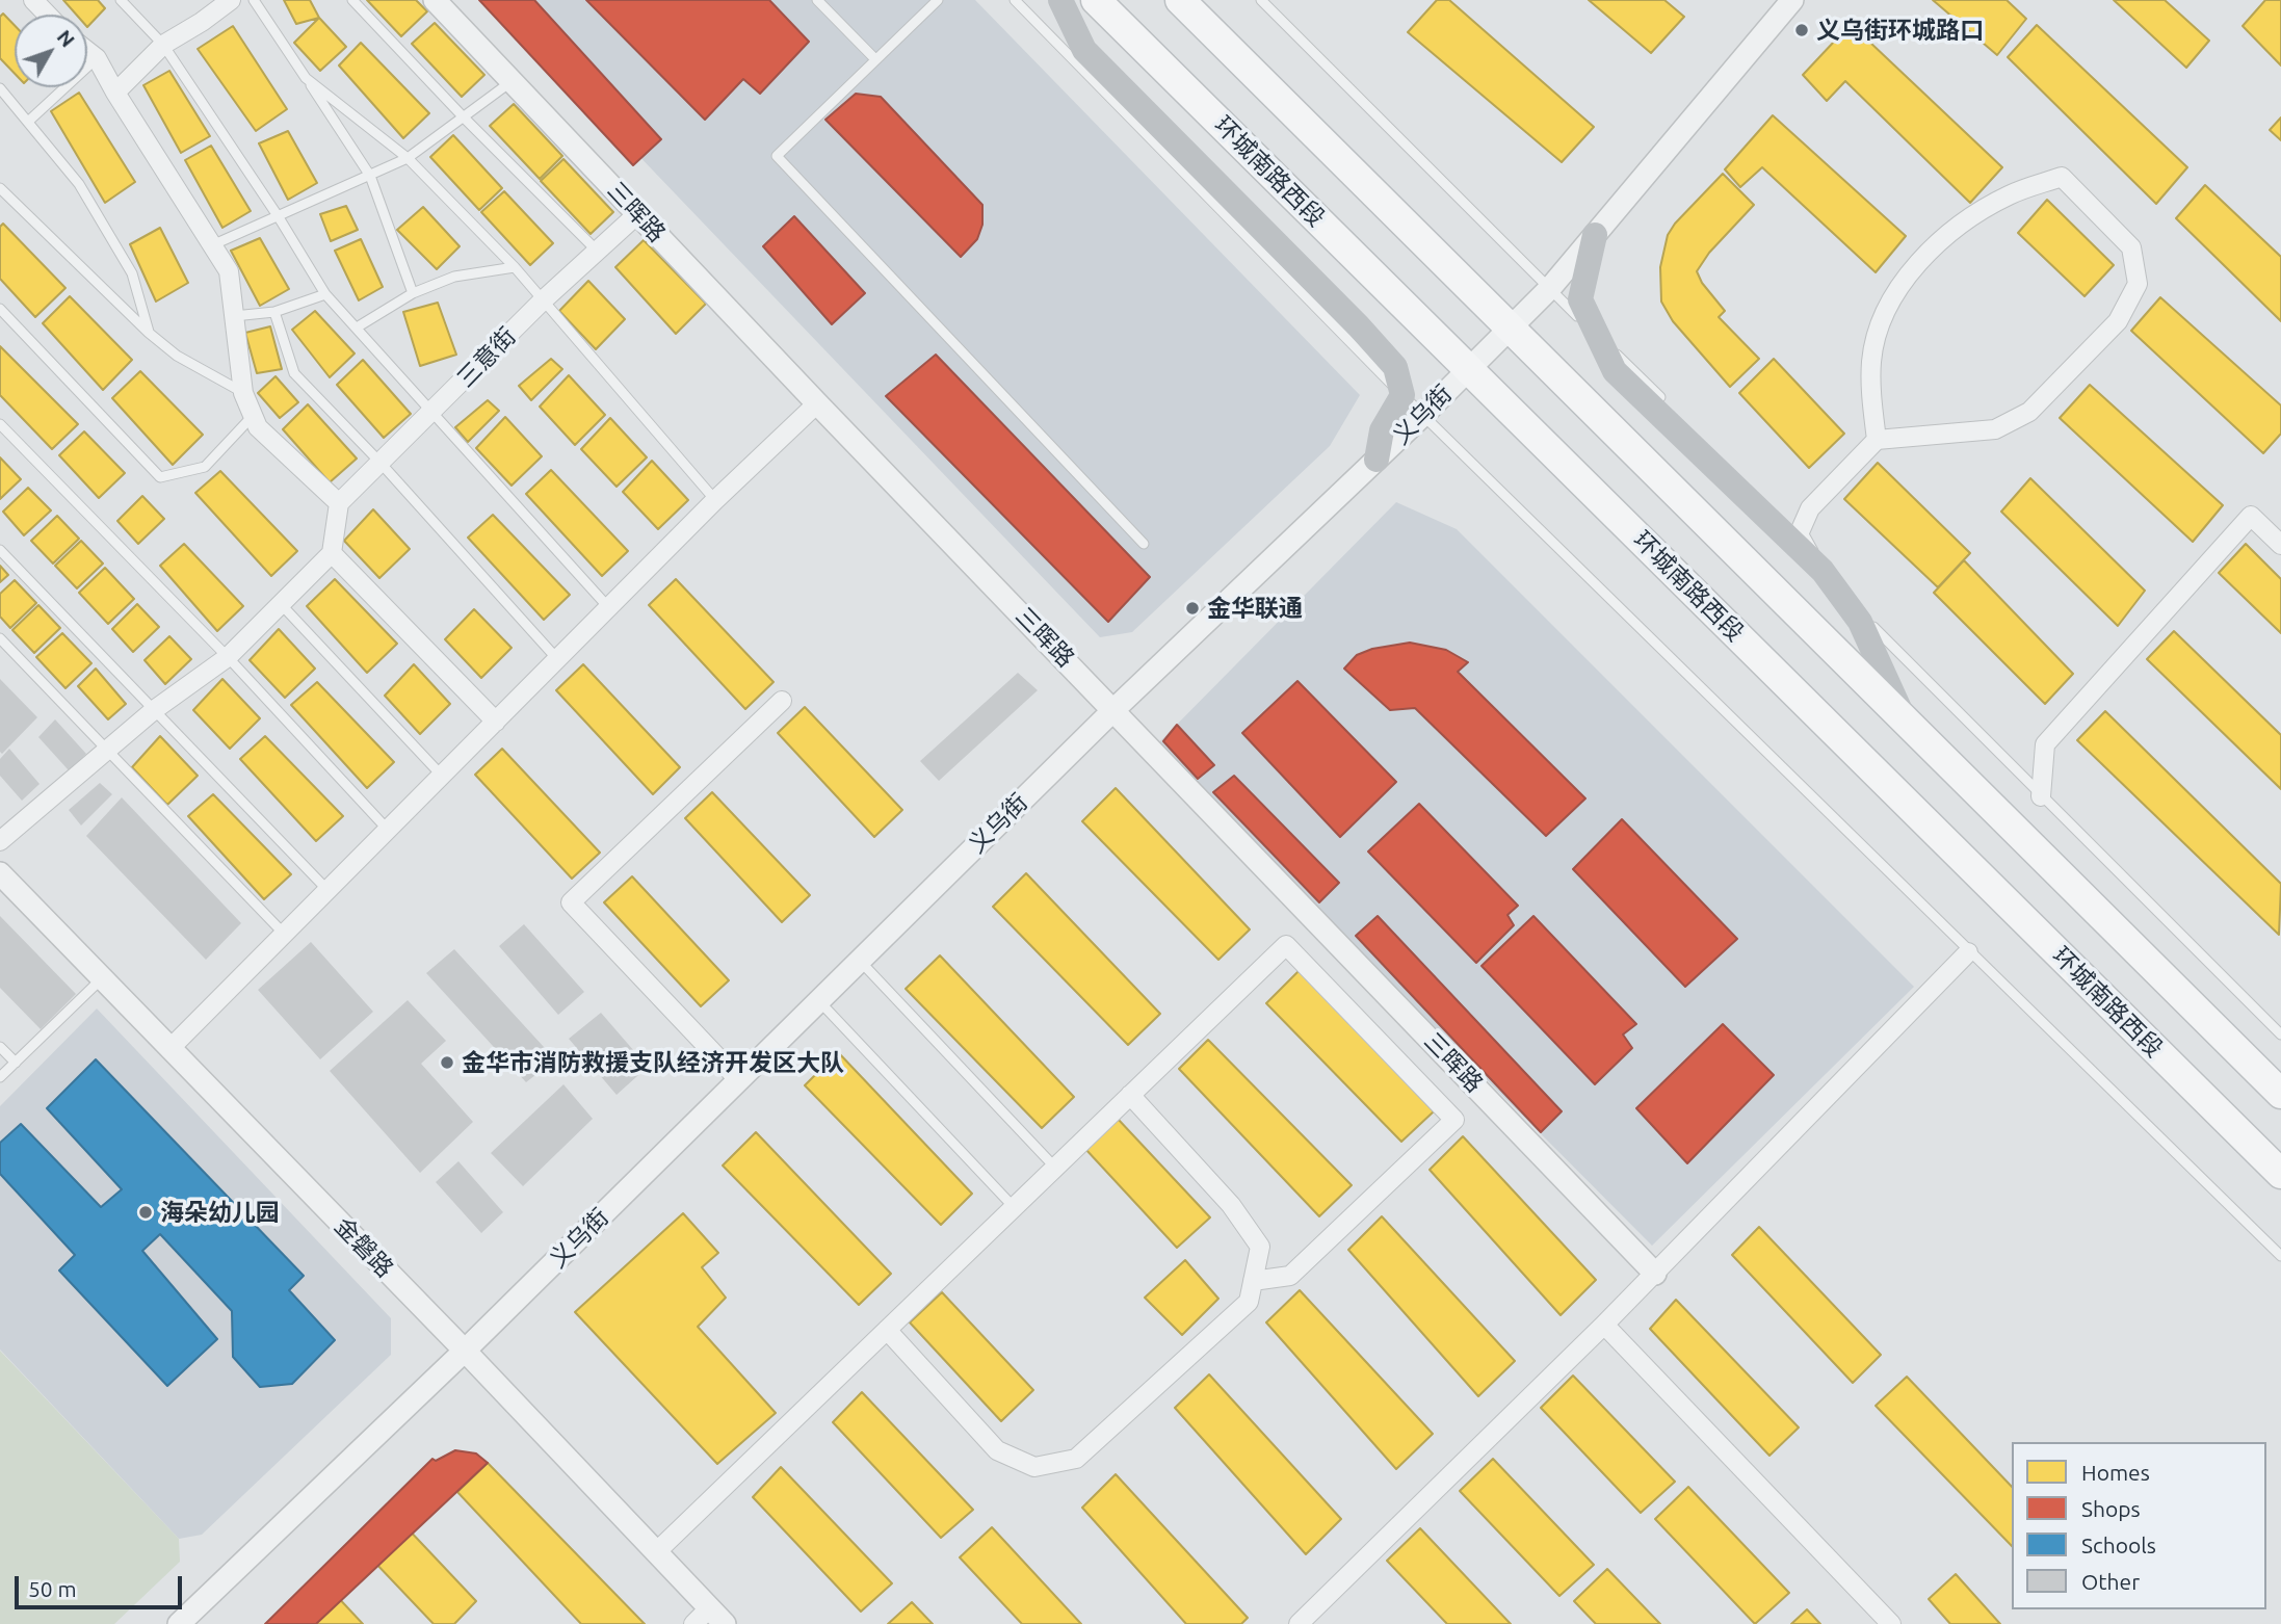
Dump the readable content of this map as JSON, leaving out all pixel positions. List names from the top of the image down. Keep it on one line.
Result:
{"streets":{"main road":["环城南路西段"],"street":["三晖路","三意街","义乌街","金磐路"]},"crossings":[["环城南路西段","义乌街"],["三晖路","三意街"],["三晖路","义乌街"],["义乌街","金磐路"]],"places":["义乌街环城路口","金华联通","金华市消防救援支队经济开发区大队","海朵幼儿园"],"legend":["Homes","Shops","Schools","Other"],"scale_bar":"50 m","north":"top right"}
